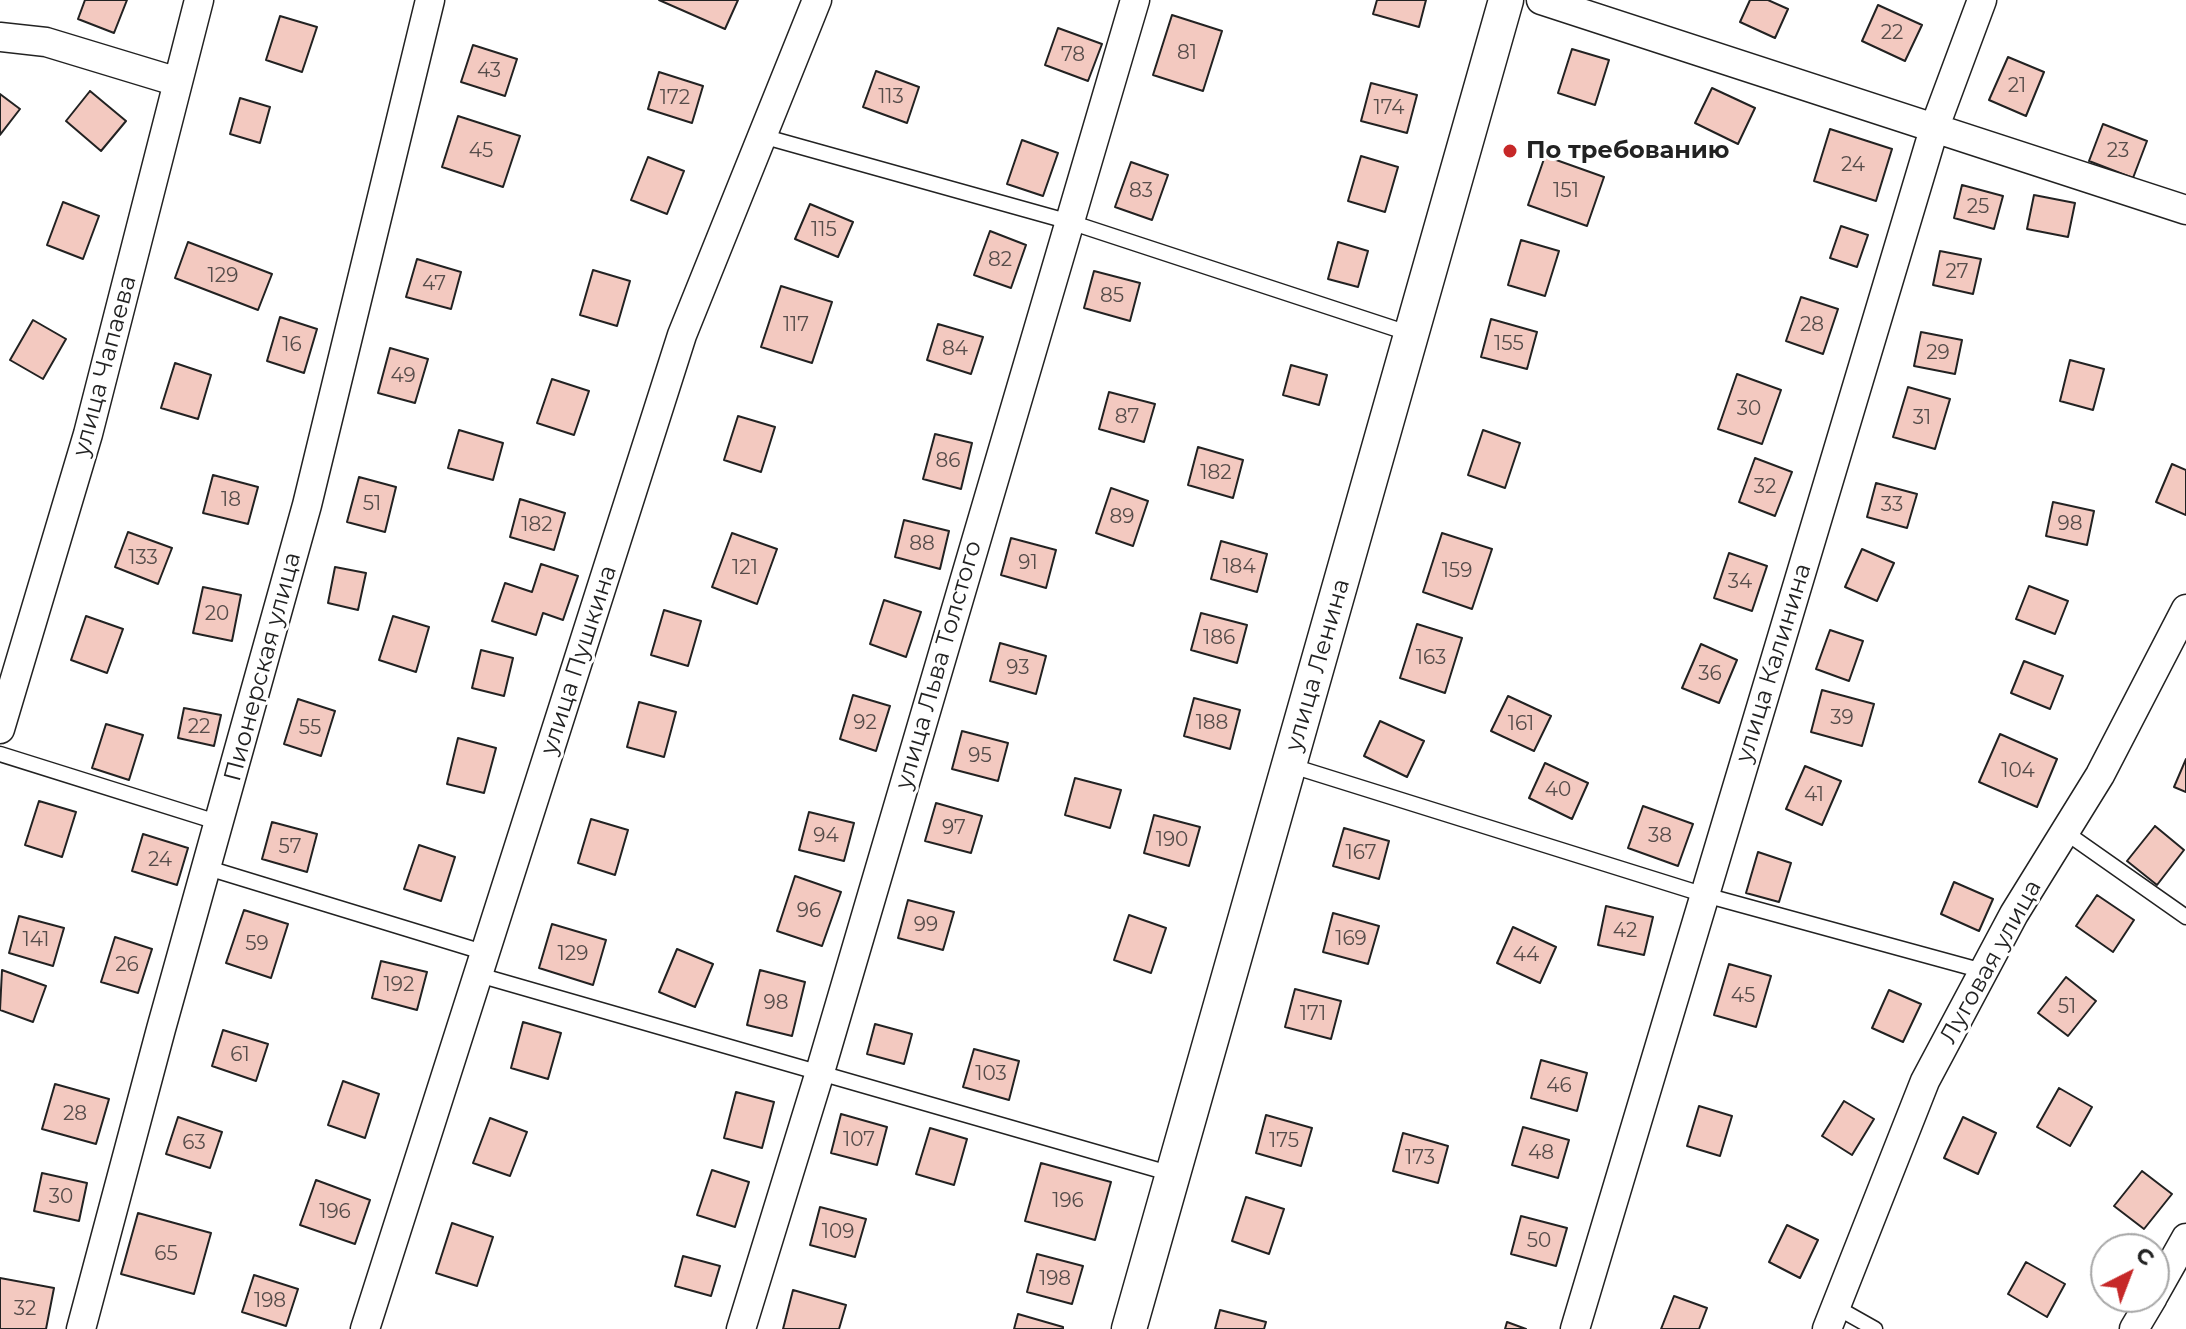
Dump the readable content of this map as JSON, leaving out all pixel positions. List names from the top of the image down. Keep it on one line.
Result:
{"streets":{"street":["улица Чапаева","улица Пушкина","улица Калинина","улица Льва Толстого","улица Ленина","Пионерская улица","Луговая улица"]},"places":["По требованию"],"house_numbers":["22","81","78","43","21","113","172","174","45","23","24","83","151","25","115","82","27","129","47","85","117","28","155","16","84","29","49","30","87","31","86","182","32","18","51","33","89","98","182","88","133","91","184","121","159","34","20","186","163","93","36","39","92","188","161","22","55","95","104","40","41","97","94","38","190","57","167","24","96","99","42","169","141","59","129","44","26","192","45","98","51","171","61","103","46","28","107","175","63","48","173","30","196","196","109","50","65","198","198","32"],"north":"top right"}
